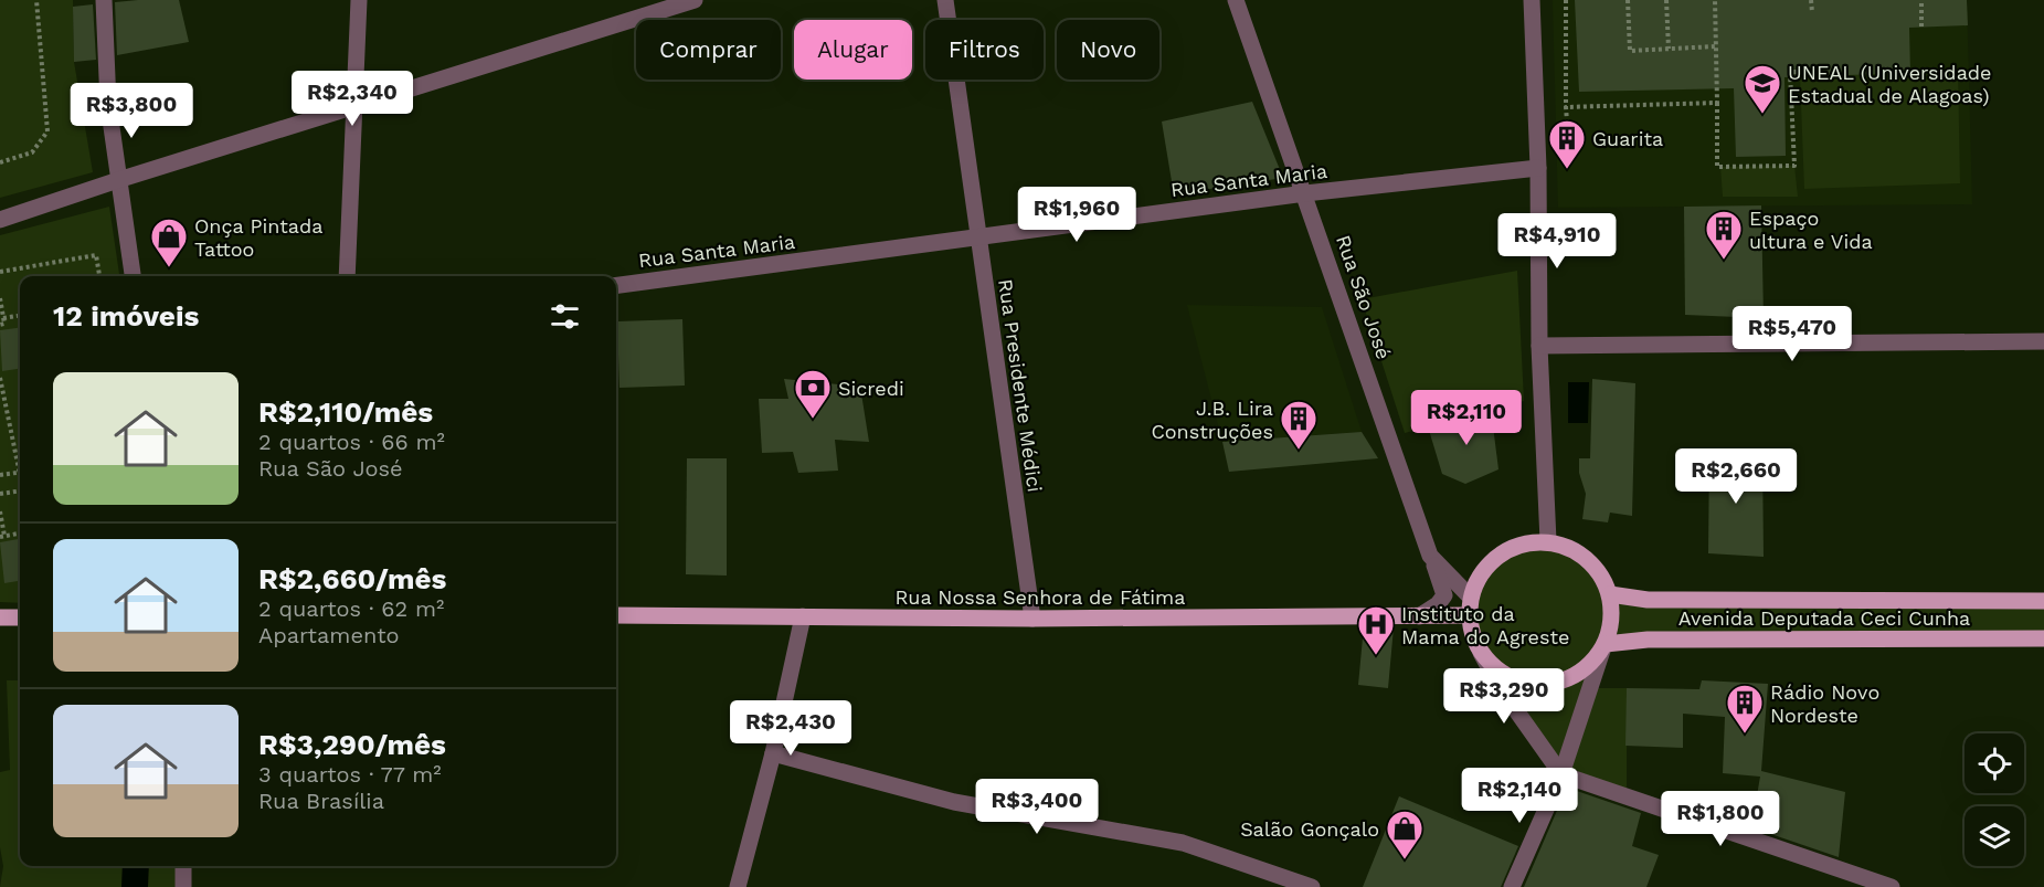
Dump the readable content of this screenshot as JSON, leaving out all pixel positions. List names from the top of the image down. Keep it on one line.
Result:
{"streets":{"main road":["Rua Nossa Senhora de Fátima","Avenida Deputada Ceci Cunha"],"street":["Rua Santa Maria","Rua São José","Rua Presidente Médici"]},"crossings":[["Rua Santa Maria","Rua São José"],["Rua Santa Maria","Rua Presidente Médici"],["Rua São José","Rua Nossa Senhora de Fátima"],["Rua São José","Avenida Deputada Ceci Cunha"],["Rua Presidente Médici","Rua Nossa Senhora de Fátima"],["Rua Nossa Senhora de Fátima","Avenida Deputada Ceci Cunha"]],"places":{"school or university":["UNEAL (Universidade Estadual de Alagoas)"],"building":["Guarita","Espaço ultura e Vida","J.B. Lira Construções","Rádio Novo Nordeste"],"shop":["Onça Pintada Tattoo","Salão Gonçalo"],"bank":["Sicredi"],"hospital":["Instituto da Mama do Agreste"]},"page":{"chip":["Comprar","Alugar","Filtros","Novo"],"price":["R$2,340","R$3,800","R$1,960","R$4,910","R$5,470","R$2,110","R$2,660","R$3,290","R$2,430","R$2,140","R$3,400","R$1,800"],"heading":"12 imóveis","list":[{"name":"R$2,110/mês","note":"2 quartos · 66 m² · Rua São José"},{"name":"R$2,660/mês","note":"2 quartos · 62 m² · Apartamento"},{"name":"R$3,290/mês","note":"3 quartos · 77 m² · Rua Brasília"}]}}
